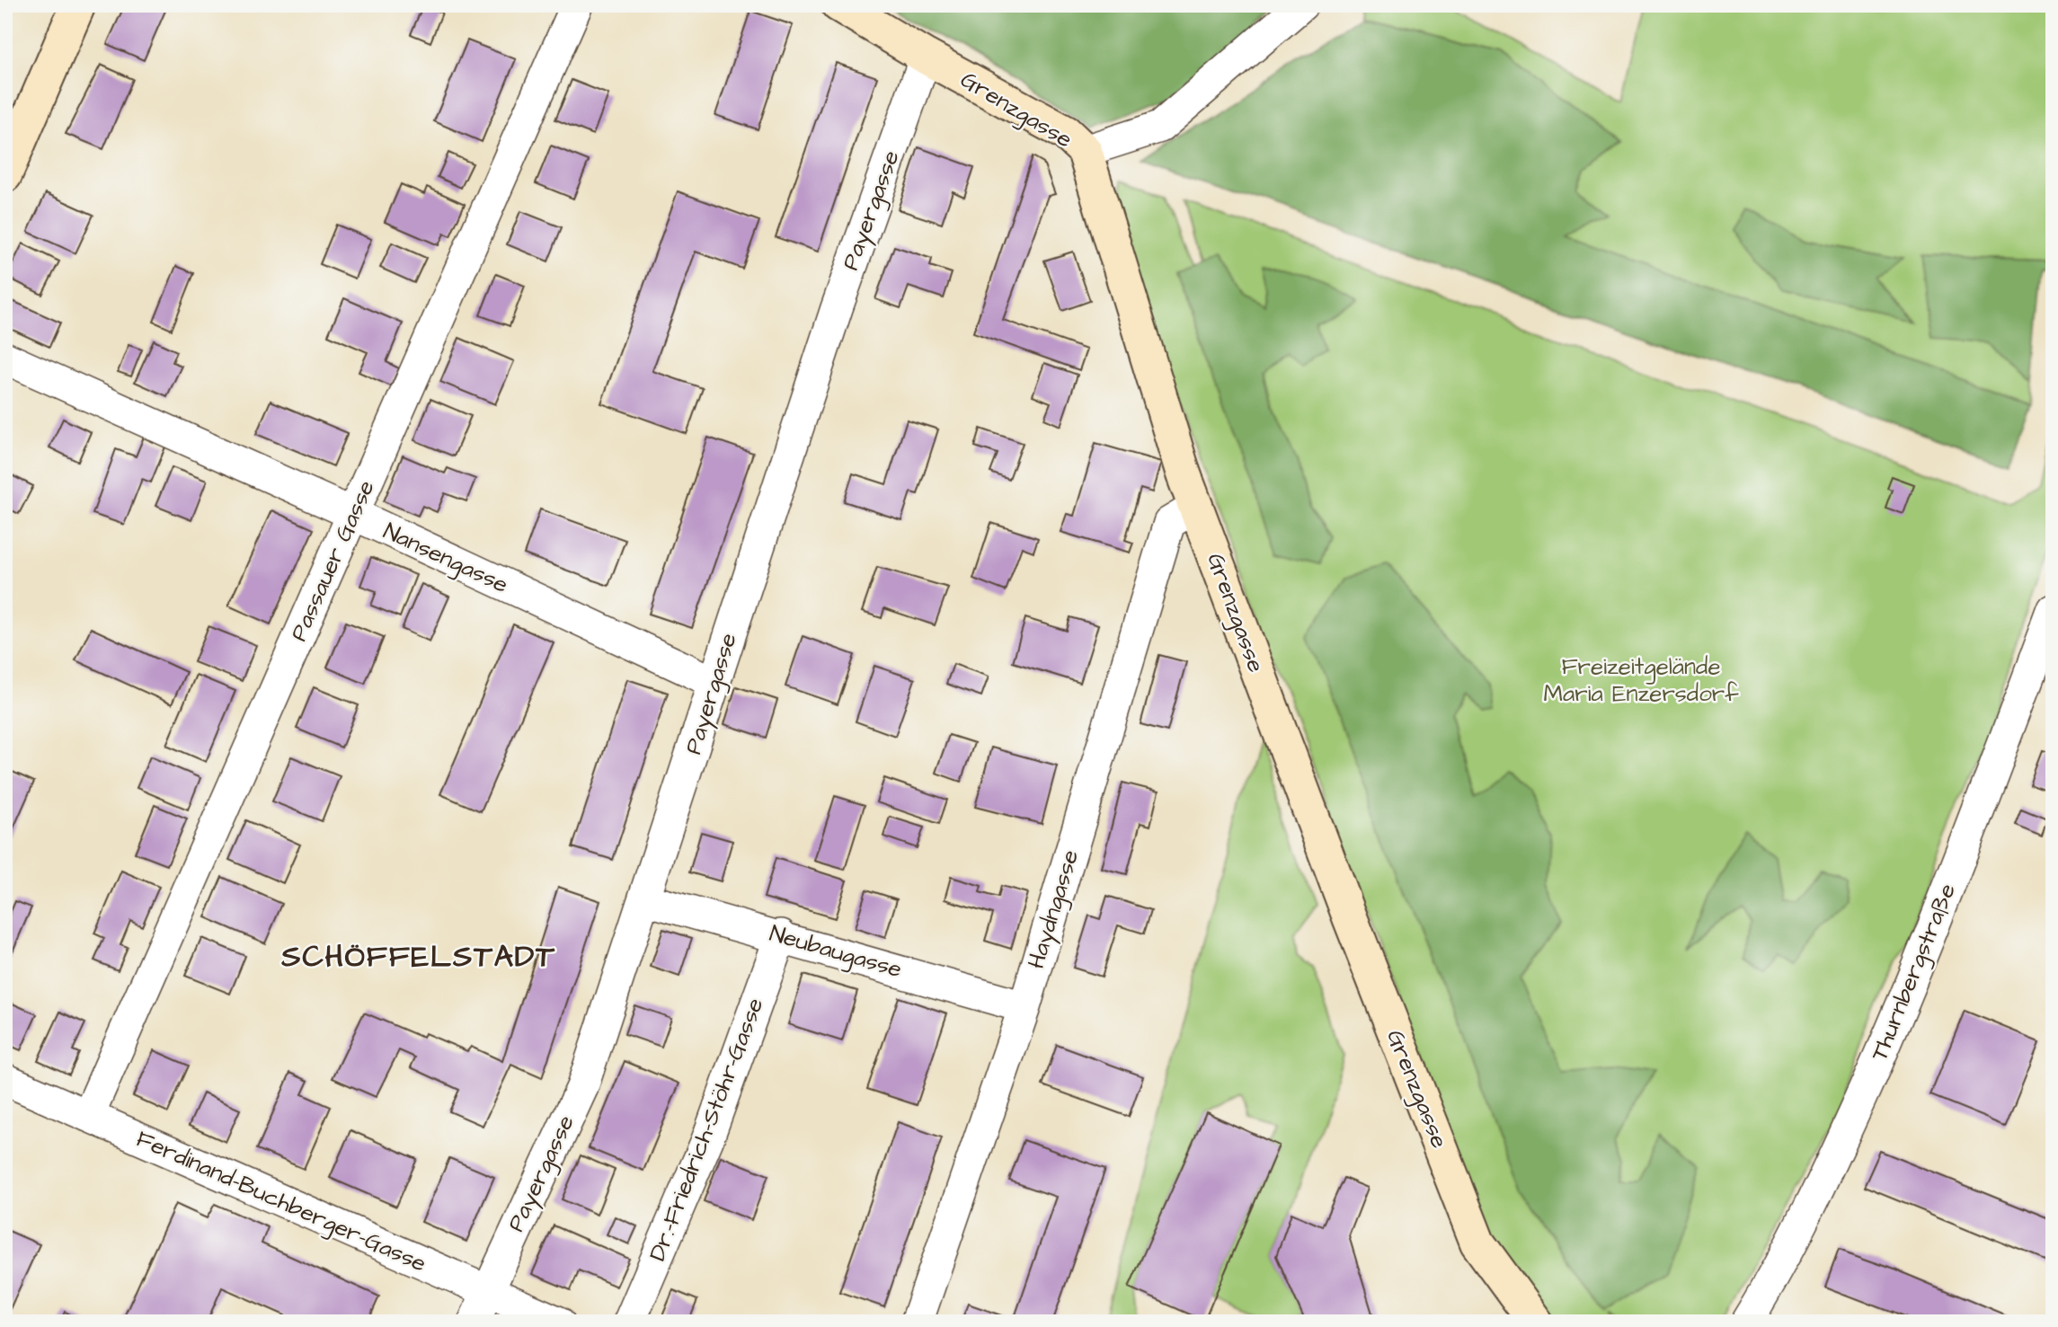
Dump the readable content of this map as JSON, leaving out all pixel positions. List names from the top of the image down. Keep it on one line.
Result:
{"streets":{"street":["Grenzgasse","Payergasse","Nansengasse","Passauer Gasse","Haydngasse","Neubaugasse","Thurnbergstraße","Dr.-Friedrich-Stöhr-Gasse","Ferdinand-Buchberger-Gasse"]},"crossings":[["Grenzgasse","Payergasse"],["Grenzgasse","Haydngasse"],["Payergasse","Nansengasse"],["Payergasse","Neubaugasse"],["Payergasse","Ferdinand-Buchberger-Gasse"],["Nansengasse","Passauer Gasse"],["Passauer Gasse","Ferdinand-Buchberger-Gasse"],["Haydngasse","Neubaugasse"],["Neubaugasse","Dr.-Friedrich-Stöhr-Gasse"]],"districts":["SCHÖFFELSTADT"],"parks":["Freizeitgelände Maria Enzersdorf"]}
